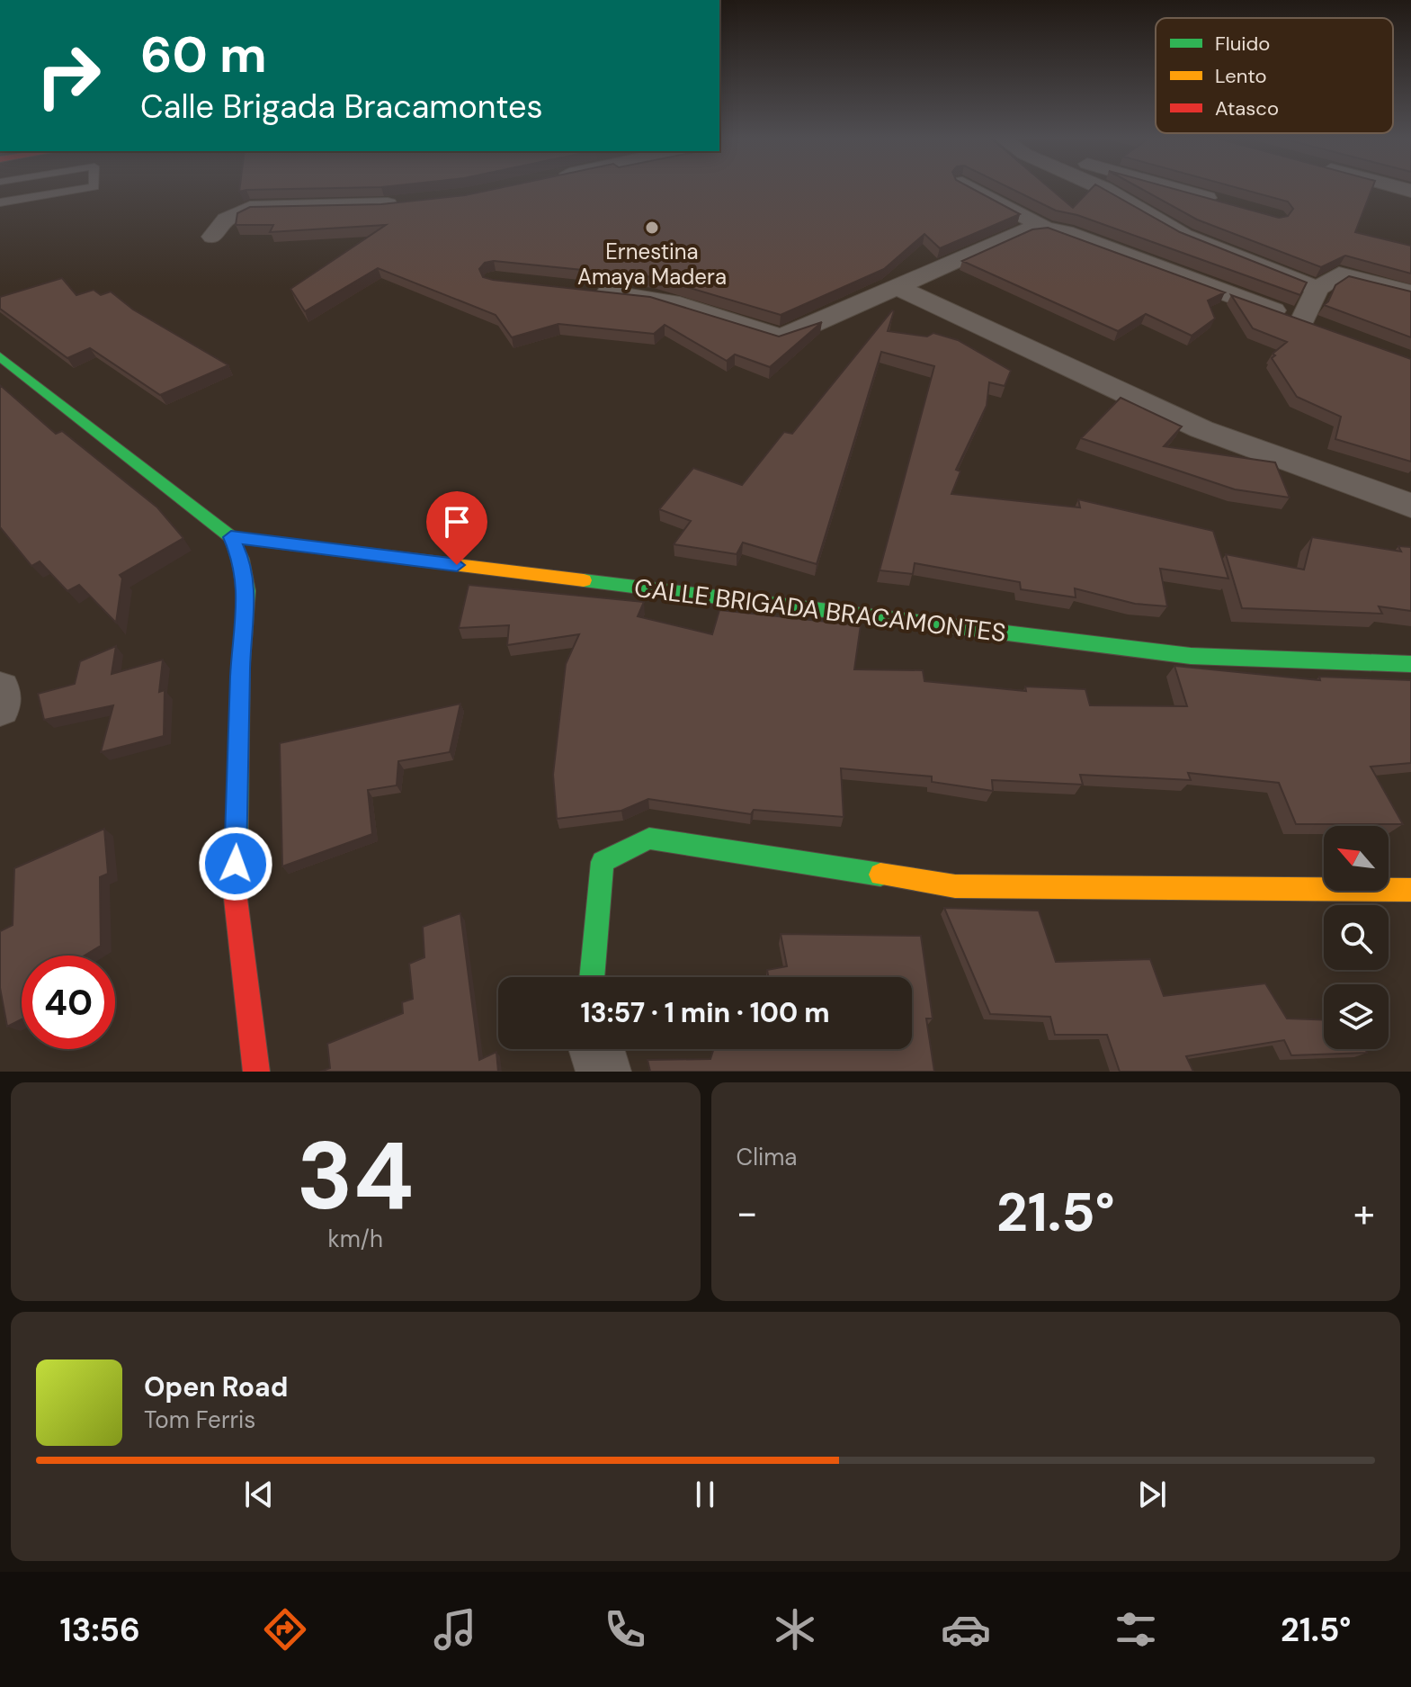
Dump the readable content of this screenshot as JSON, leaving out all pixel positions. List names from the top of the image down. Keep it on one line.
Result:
{"streets":{"main road":["CALLE BRIGADA BRACAMONTES"]},"places":["Ernestina Amaya Madera"],"legend":["Fluido","Lento","Atasco"],"north":"top left","page":{"turn":["60 m","Calle Brigada Bracamontes"],"limit":"40","trip":"13:57 · 1 min · 100 m","tile":[["34","km/h"],"Clima"],"heat":["−","21.5°","+"],"song":["Open Road","Tom Ferris"],"tabs":["13:56","21.5°"]}}
